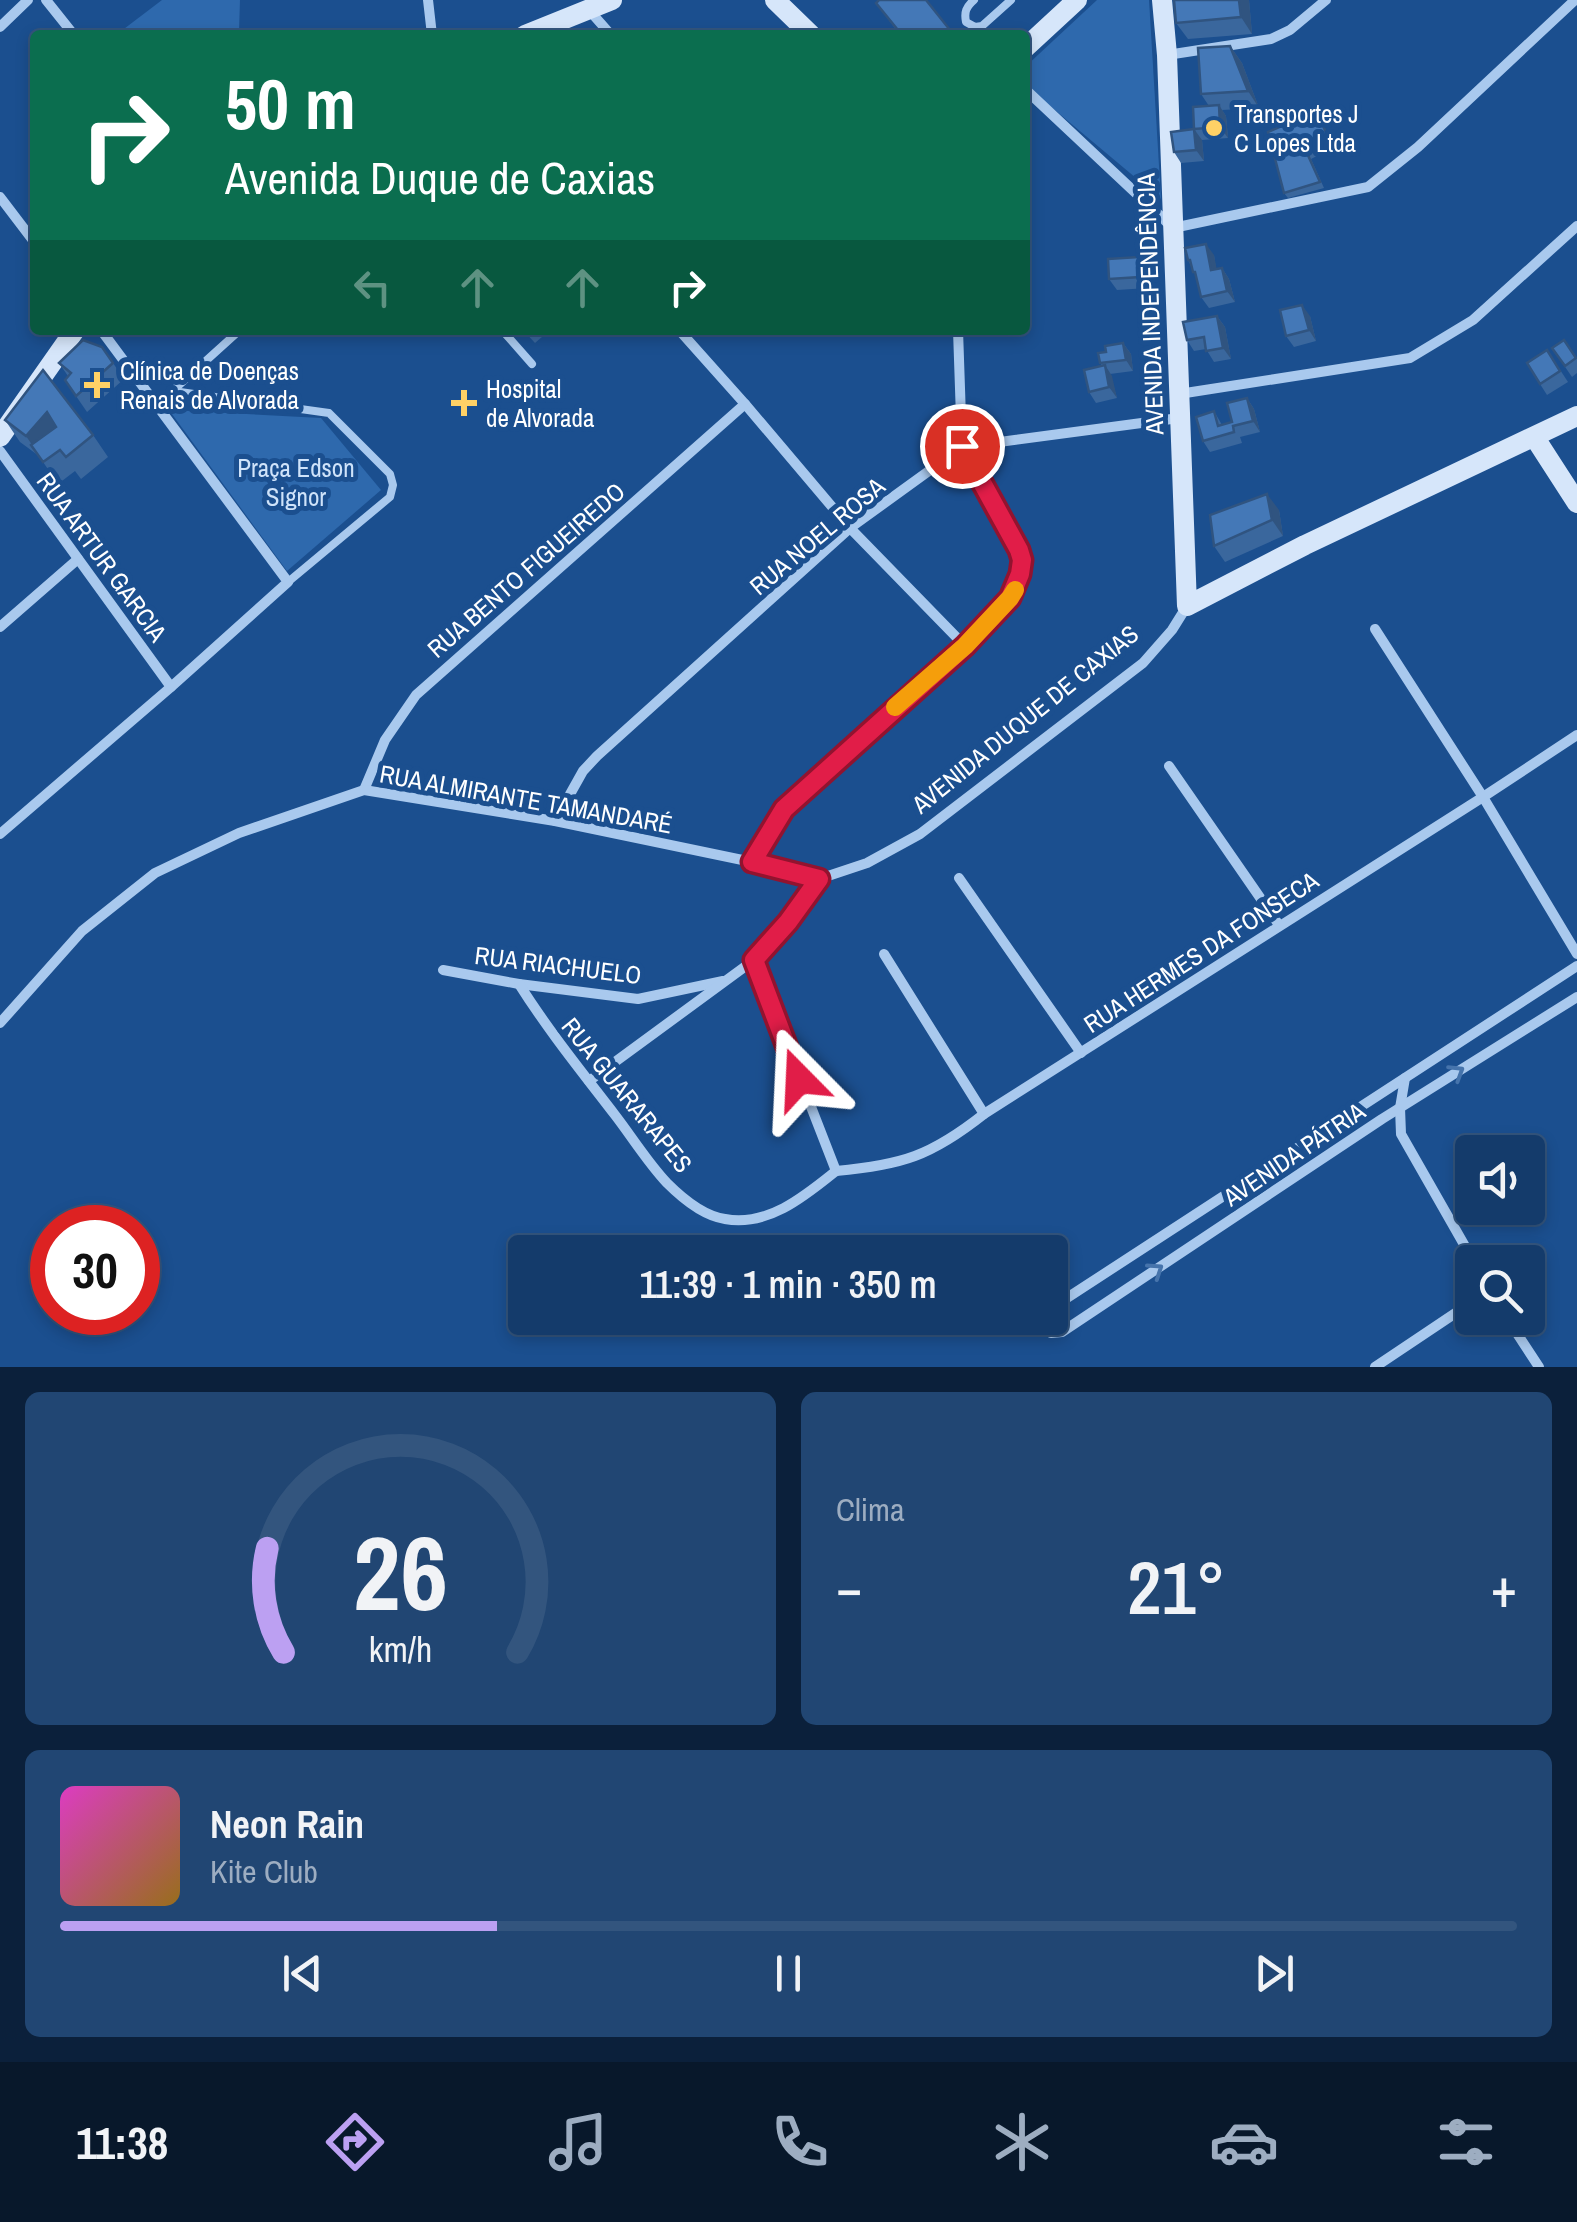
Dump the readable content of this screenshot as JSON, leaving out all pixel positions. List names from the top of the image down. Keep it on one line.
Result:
{"streets":{"street":["AVENIDA INDEPENDÊNCIA","RUA NOEL ROSA","RUA ARTUR GARCIA","RUA BENTO FIGUEIREDO","AVENIDA DUQUE DE CAXIAS","RUA ALMIRANTE TAMANDARÉ","RUA HERMES DA FONSECA","RUA RIACHUELO","RUA GUARARAPES","AVENIDA PÁTRIA"]},"crossings":[["AVENIDA INDEPENDÊNCIA","RUA NOEL ROSA"],["AVENIDA INDEPENDÊNCIA","AVENIDA DUQUE DE CAXIAS"],["RUA NOEL ROSA","RUA ALMIRANTE TAMANDARÉ"],["RUA BENTO FIGUEIREDO","RUA ALMIRANTE TAMANDARÉ"],["AVENIDA DUQUE DE CAXIAS","RUA ALMIRANTE TAMANDARÉ"],["RUA HERMES DA FONSECA","RUA GUARARAPES"],["RUA RIACHUELO","RUA GUARARAPES"]],"parks":["Praça Edson Signor"],"places":{"other":["Transportes J C Lopes Ltda"],"health":["Clínica de Doenças Renais de Alvorada","Hospital de Alvorada"]},"page":{"turn":["50 m","Avenida Duque de Caxias"],"limit":"30","trip":"11:39 · 1 min · 350 m","tile":"Clima","heat":["−","21°","+"],"song":["Neon Rain","Kite Club"],"tabs":"11:38","gauge":["26","km/h"]}}
